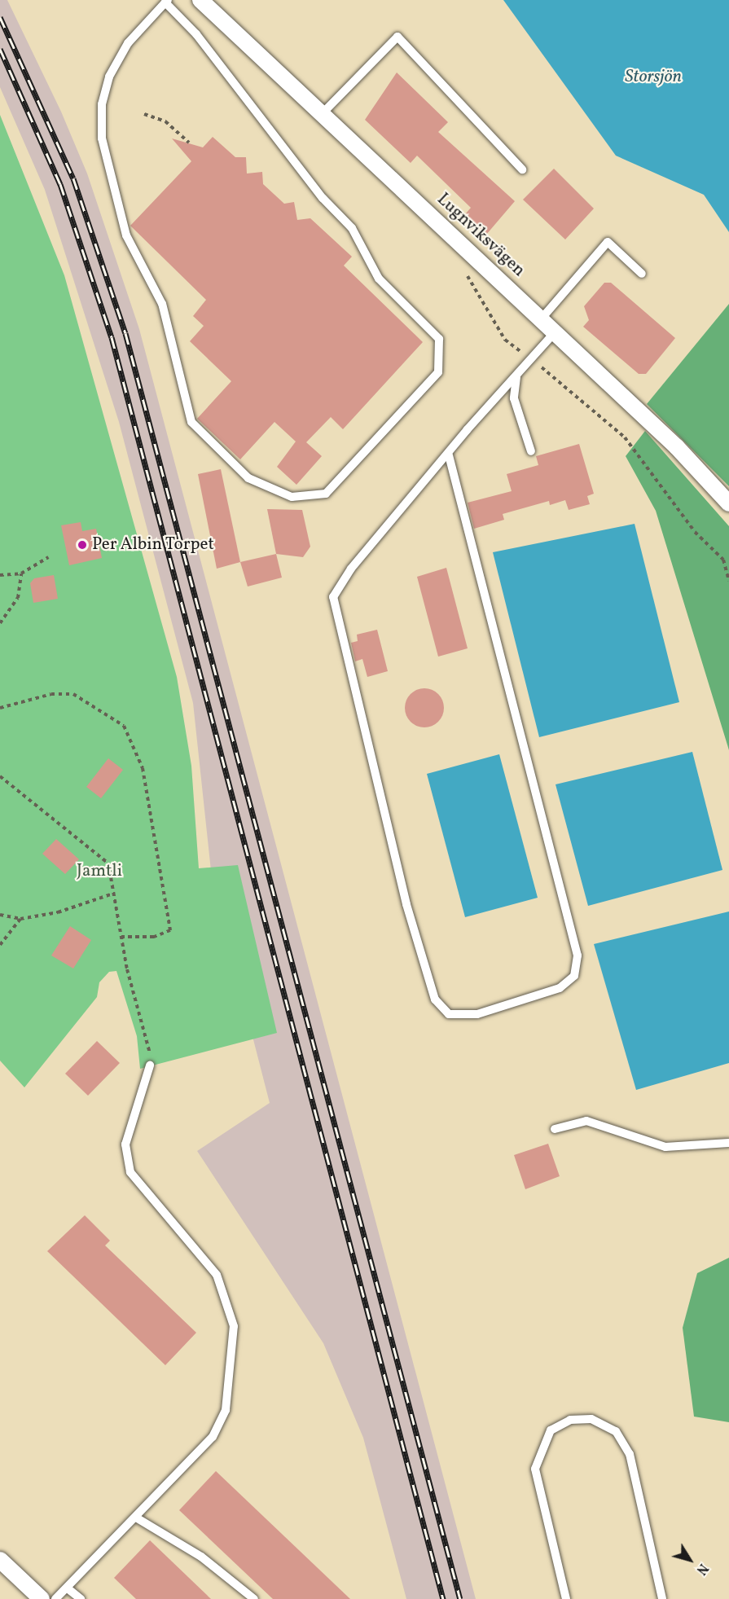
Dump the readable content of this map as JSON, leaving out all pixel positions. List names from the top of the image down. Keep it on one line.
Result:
{"streets":{"street":["Lugnviksvägen"]},"water":["Storsjön"],"parks":["Jamtli"],"places":["Per Albin Torpet"],"north":"bottom right"}
